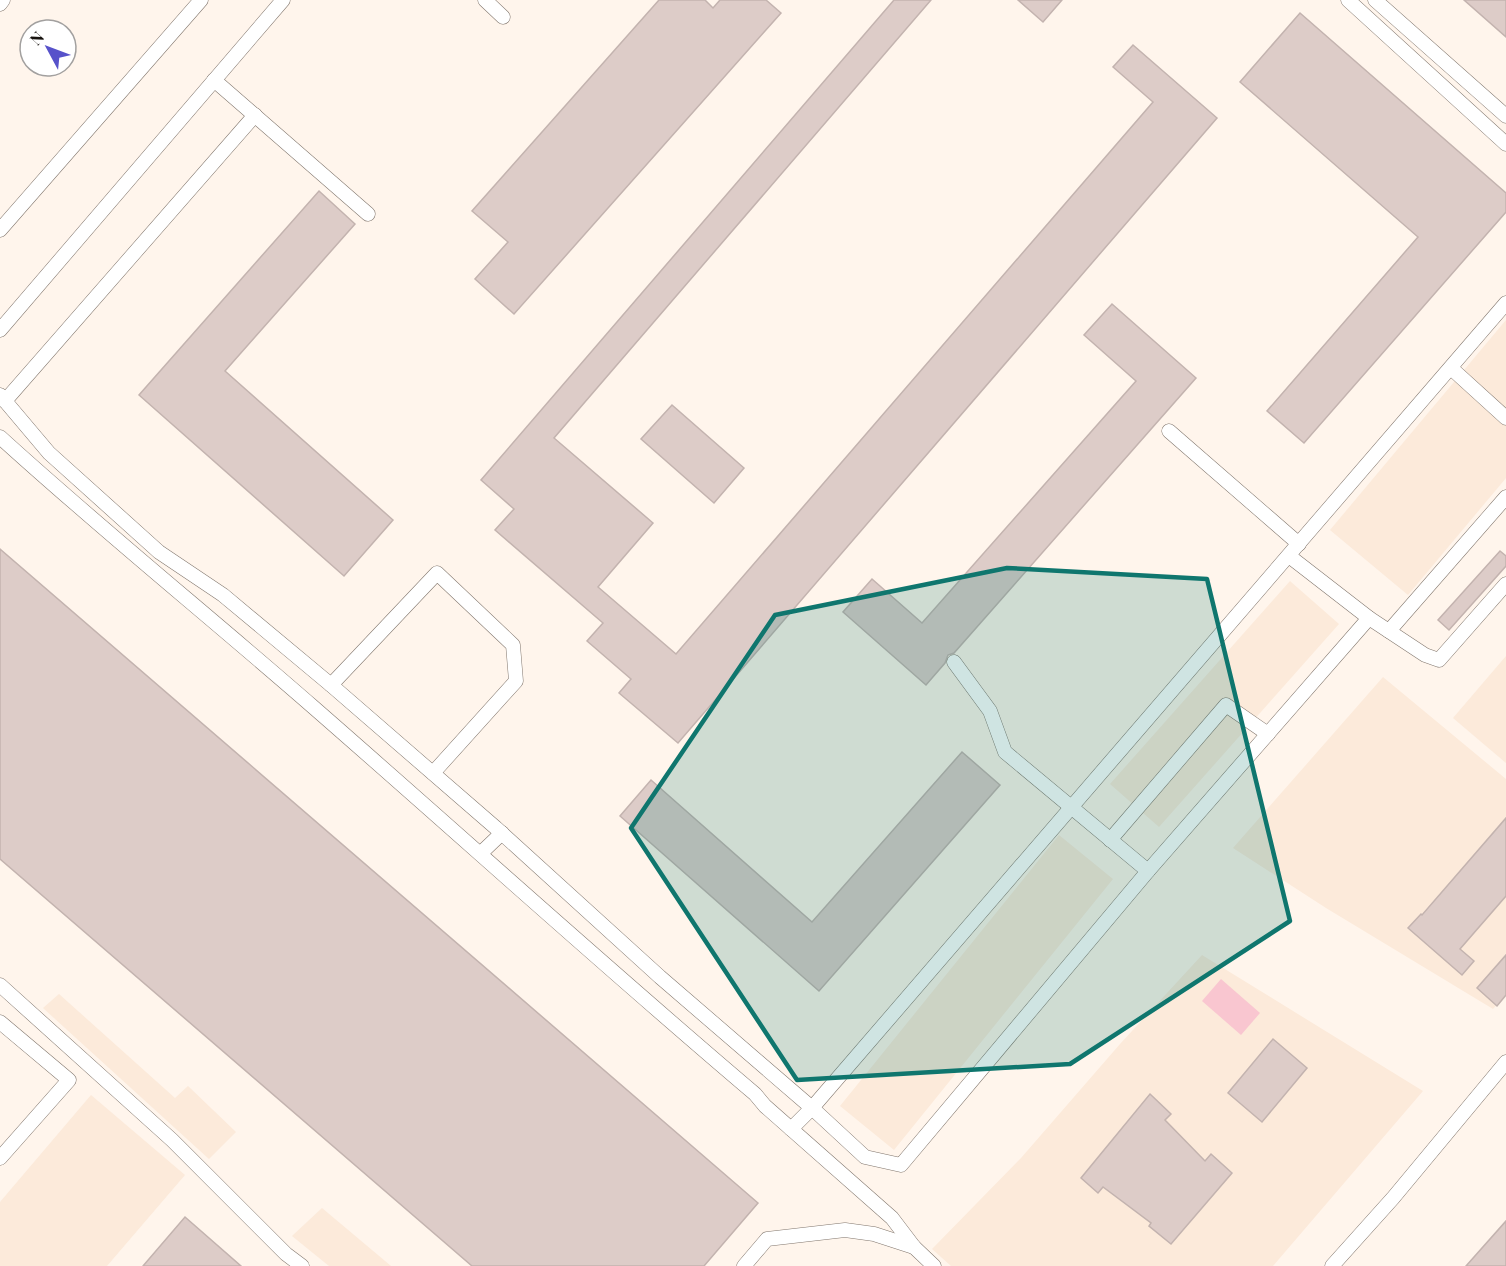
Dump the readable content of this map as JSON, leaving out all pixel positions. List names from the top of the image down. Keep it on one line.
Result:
{"north":"top left"}
